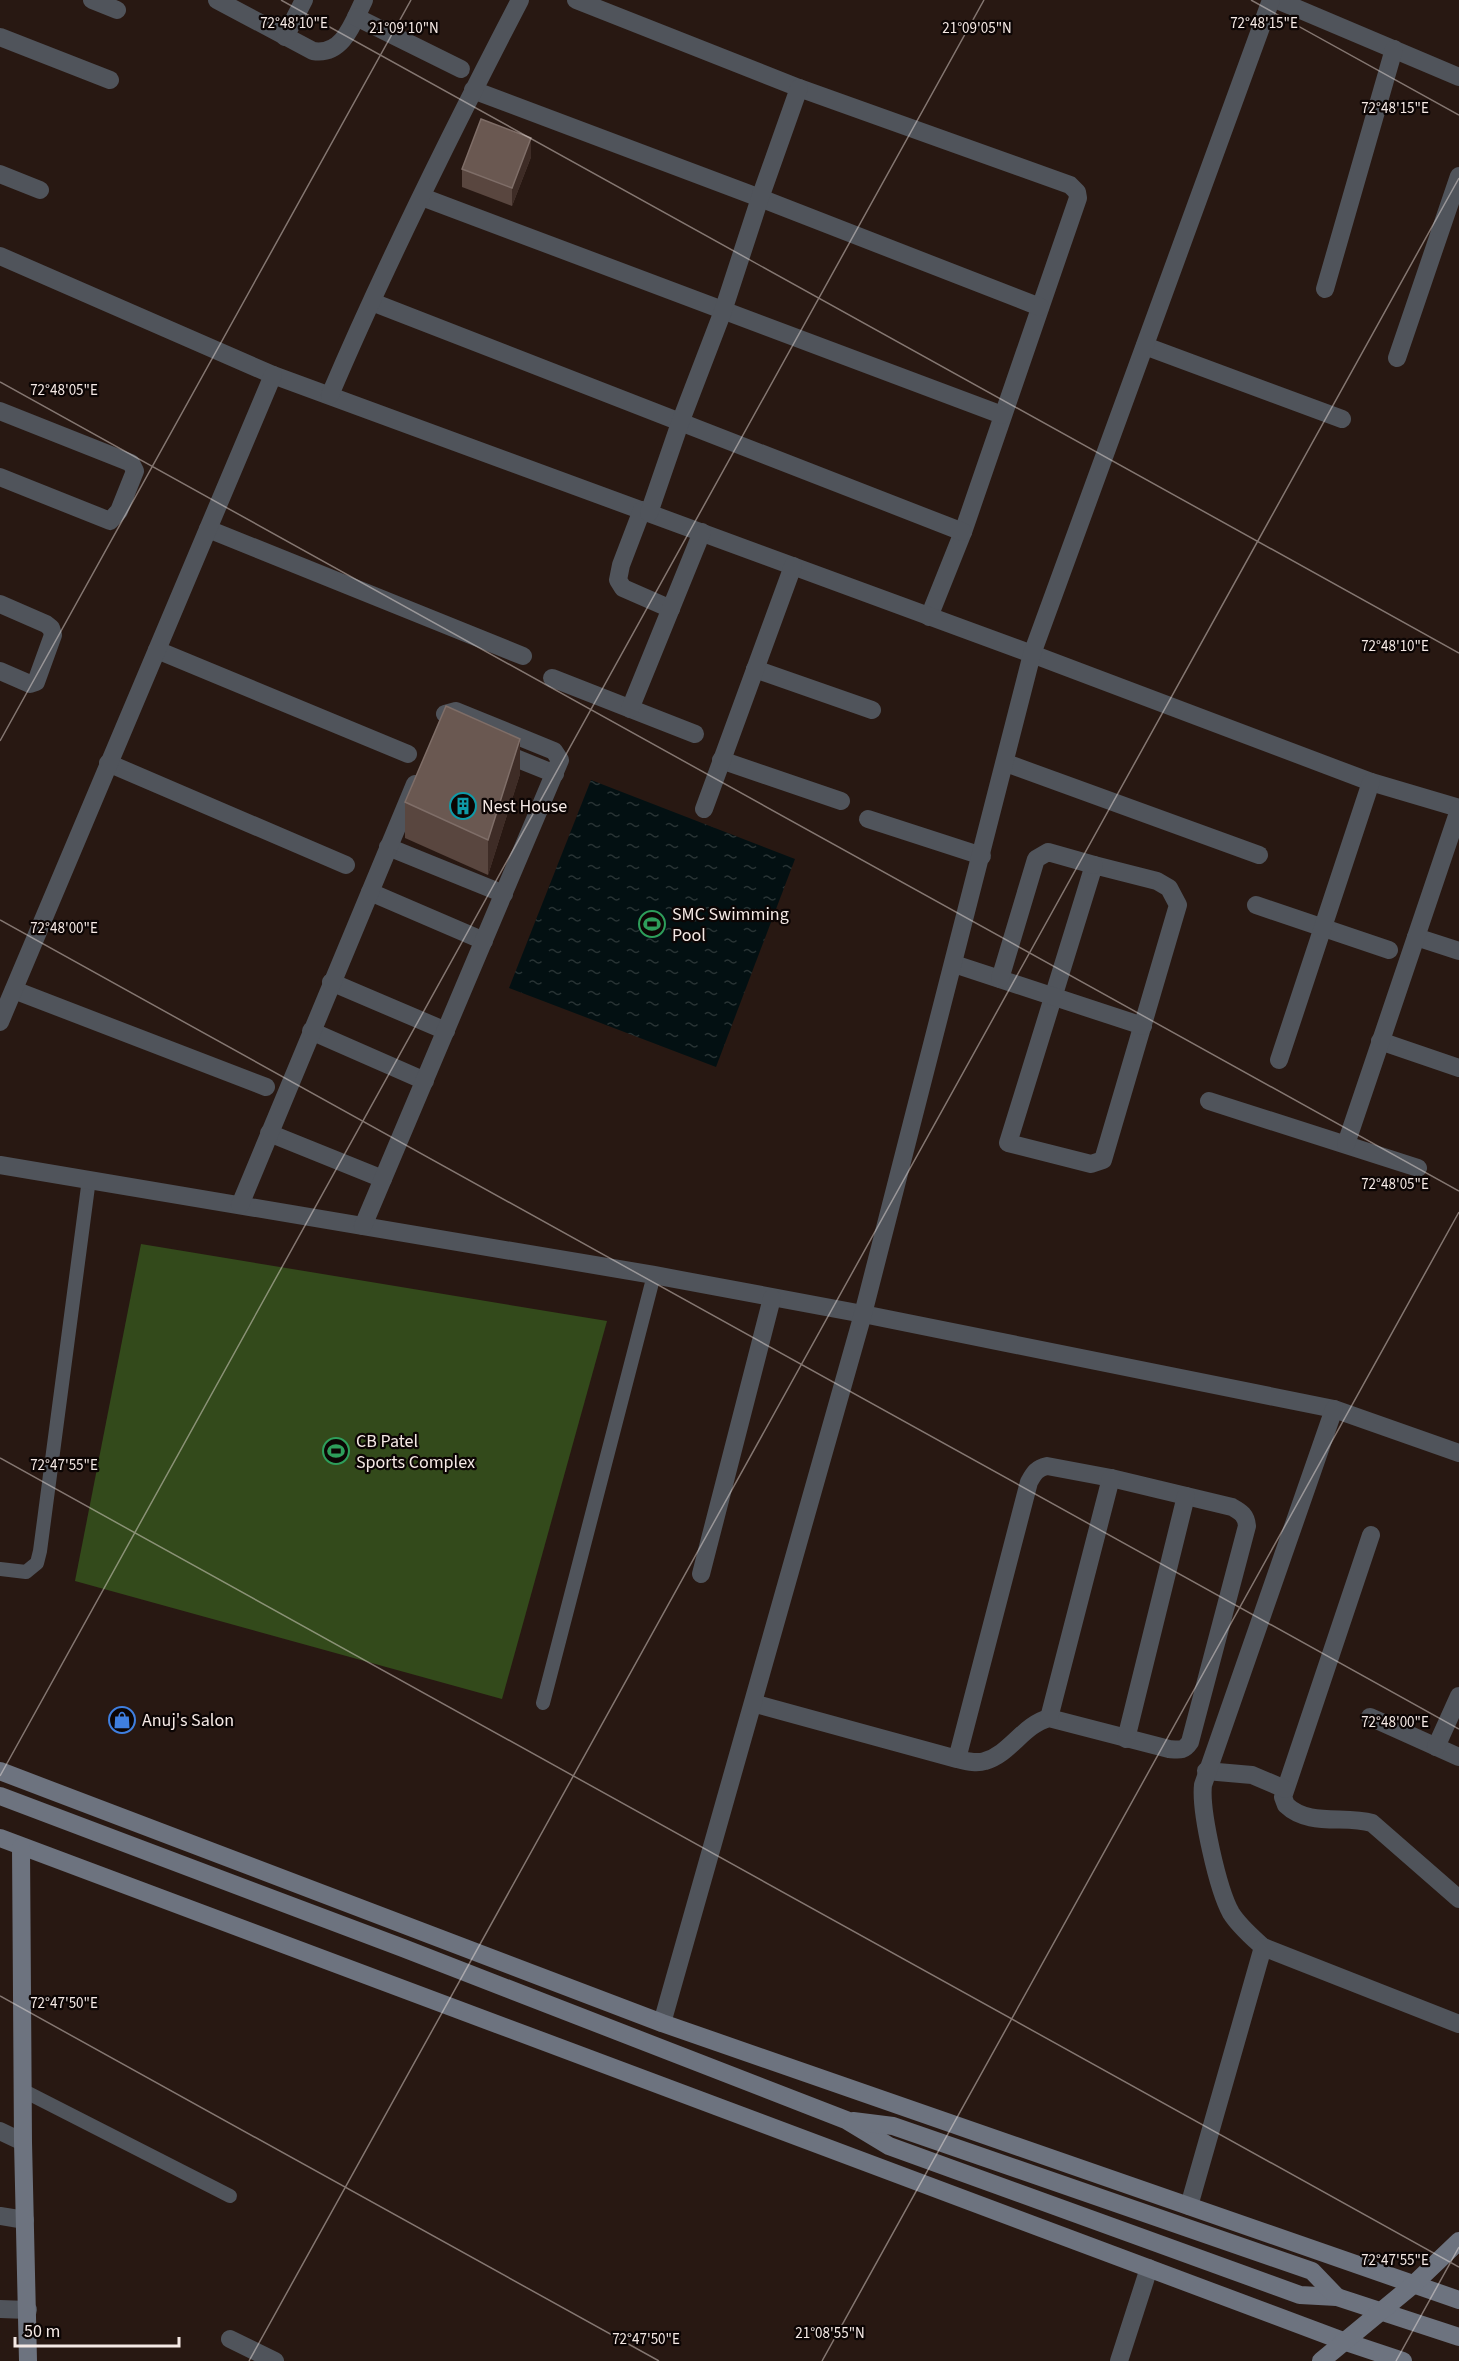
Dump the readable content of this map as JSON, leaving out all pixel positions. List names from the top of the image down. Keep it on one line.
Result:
{"places":{"building":["Nest House"],"sports":["SMC Swimming Pool","CB Patel Sports Complex"],"shop":["Anuj's Salon"]},"scale_bar":"50 m","coordinates":["72°48'15\"E","72°48'10\"E","21°09'10\"N","21°09'05\"N","72°48'05\"E","72°48'00\"E","72°47'55\"E","72°47'50\"E","21°08'55\"N"]}
